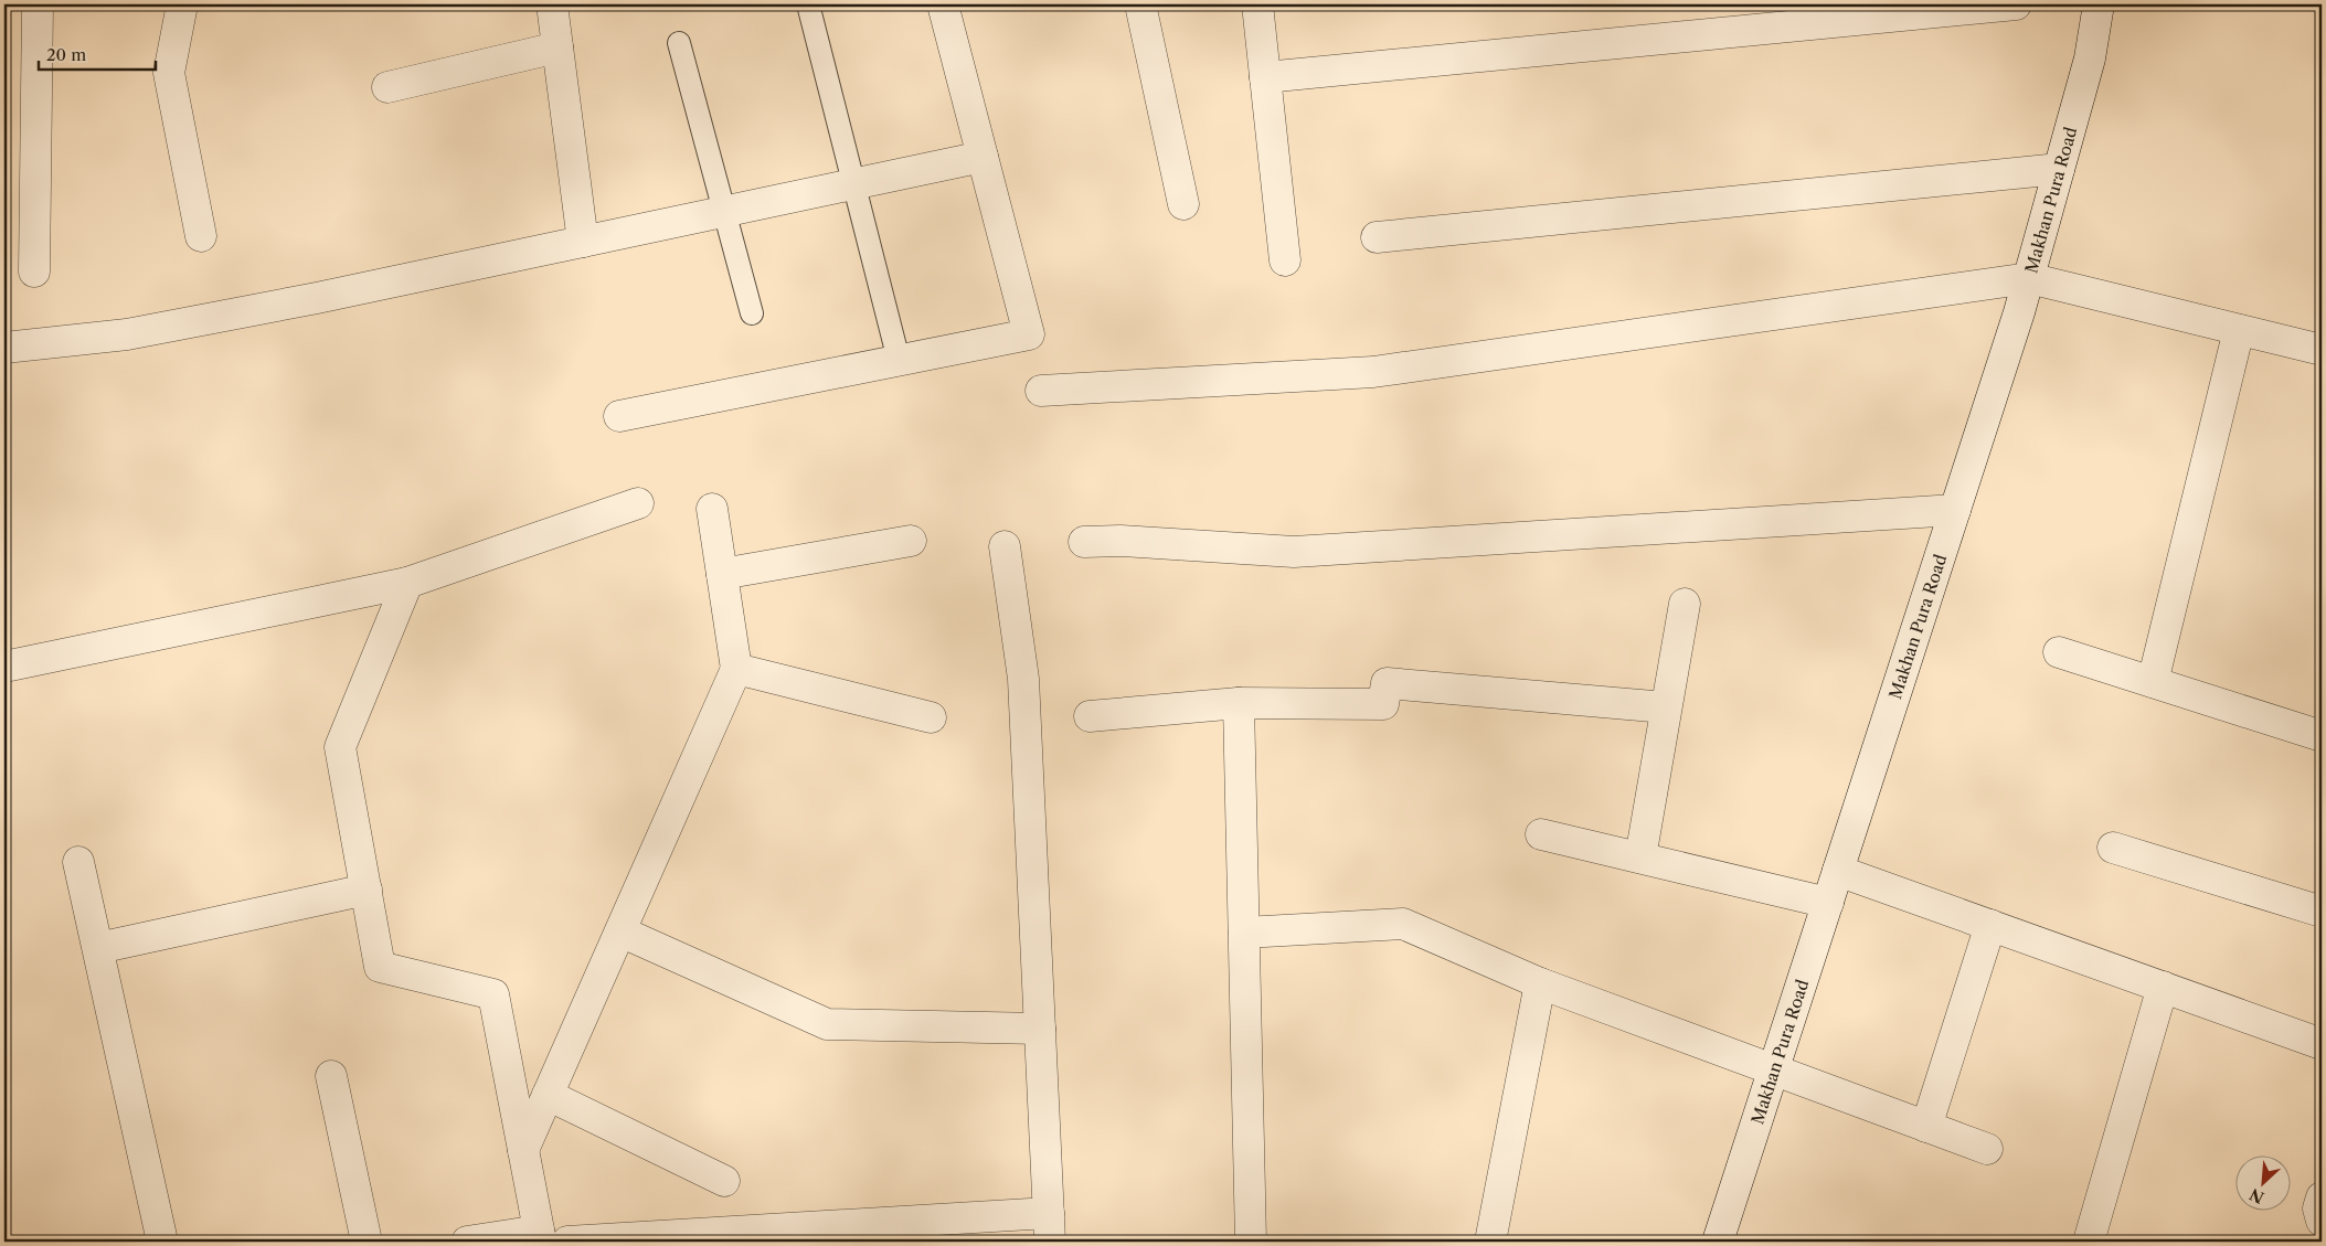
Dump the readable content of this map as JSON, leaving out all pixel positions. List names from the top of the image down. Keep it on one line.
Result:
{"streets":{"street":["Makhan Pura Road"]},"scale_bar":"20 m","north":"bottom left"}
